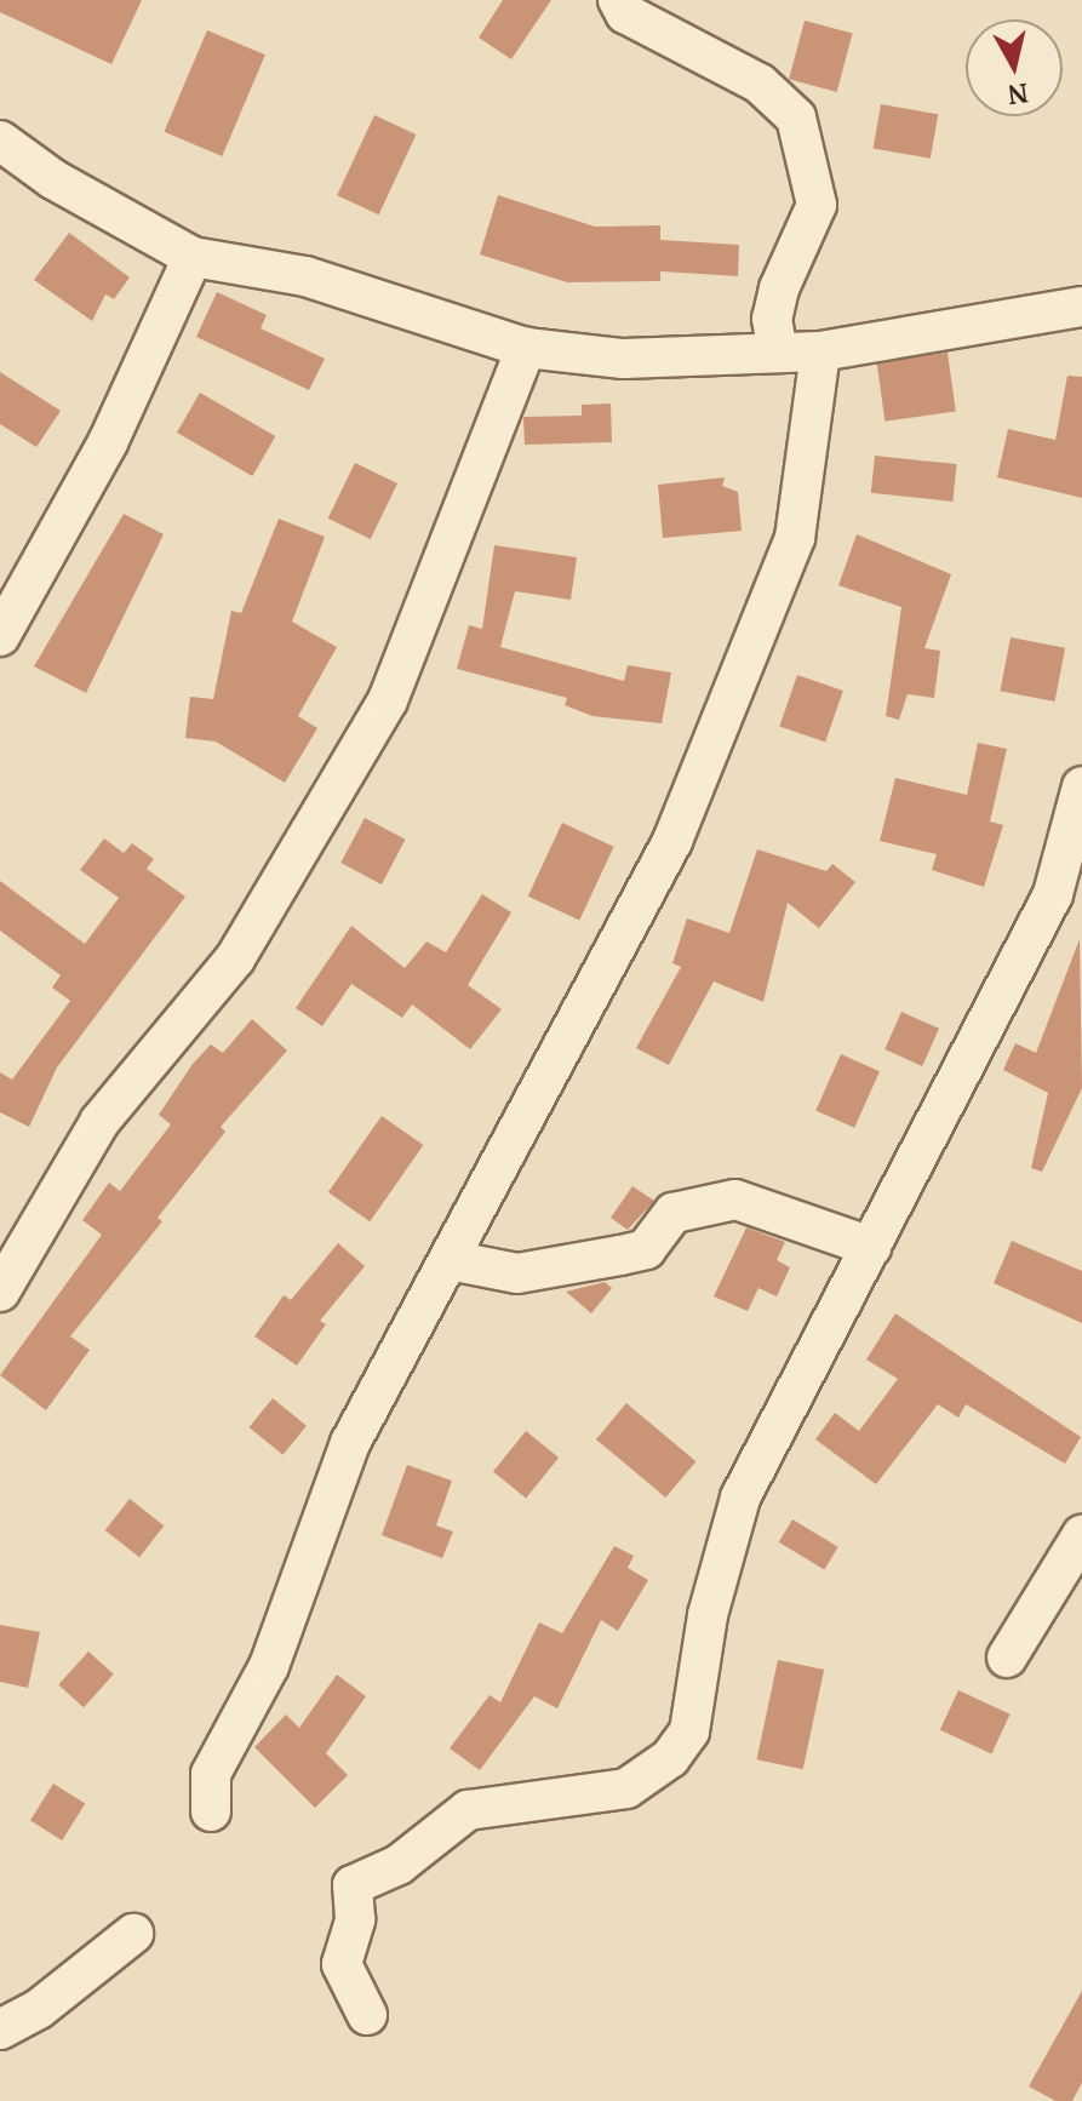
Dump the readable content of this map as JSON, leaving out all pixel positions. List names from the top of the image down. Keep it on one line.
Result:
{"north":"bottom"}
